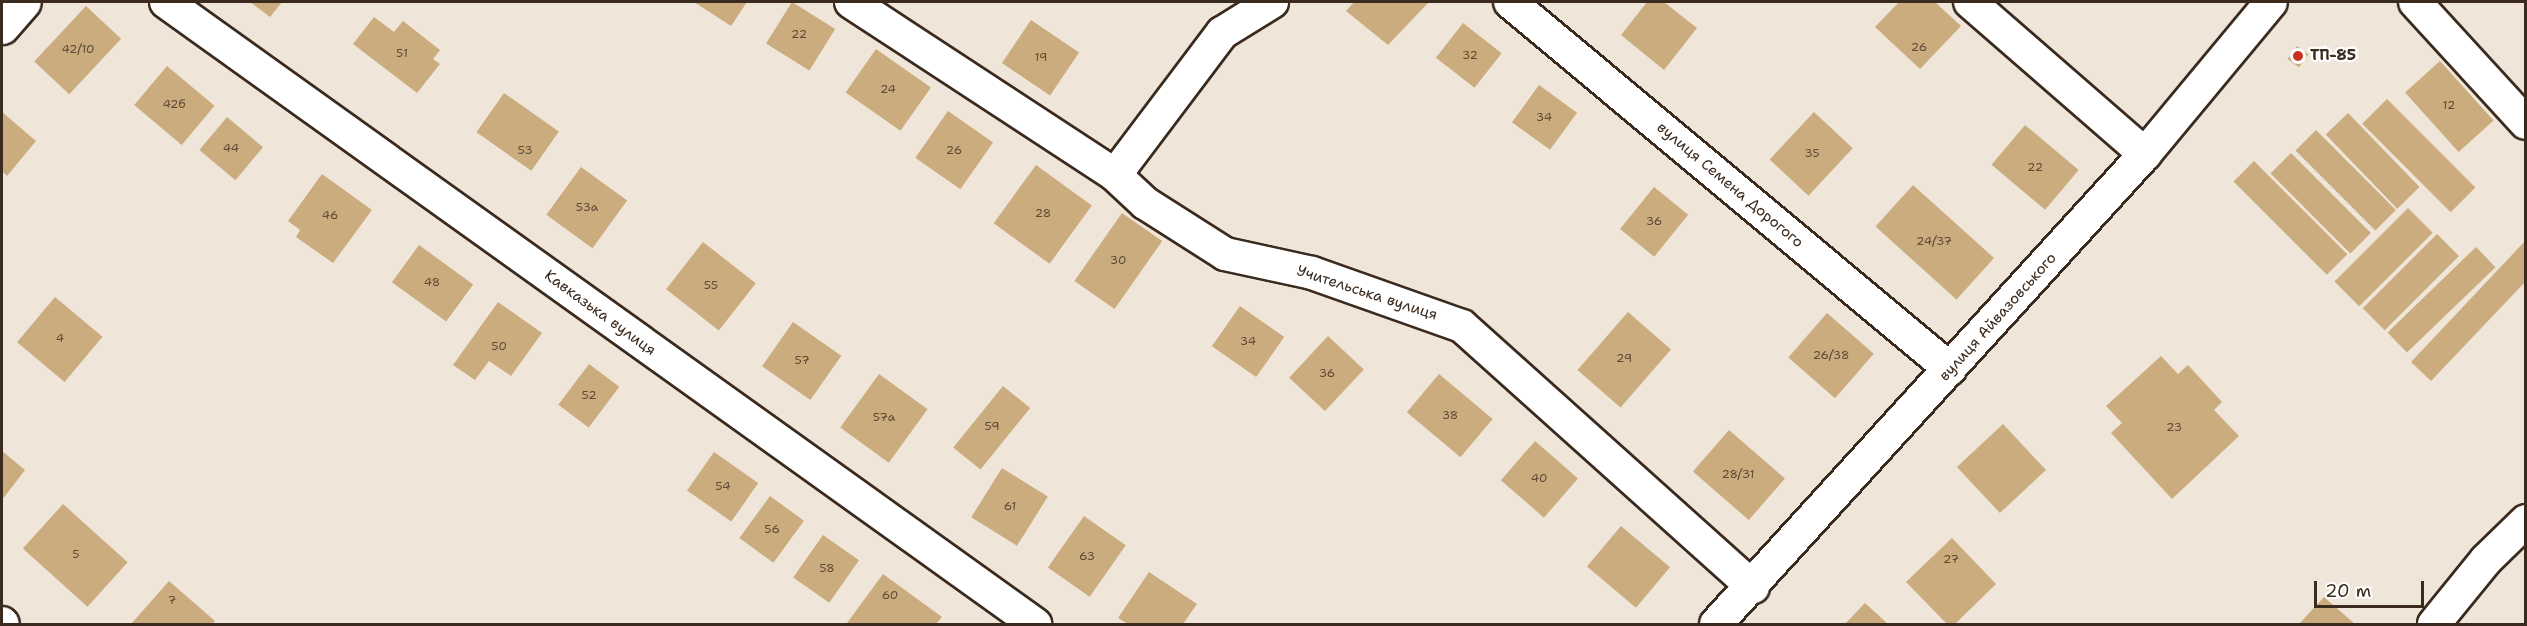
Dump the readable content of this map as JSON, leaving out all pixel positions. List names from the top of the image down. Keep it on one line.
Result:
{"streets":{"street":["вулиця Семена Дорогого","Учительська вулиця","Кавказька вулиця","вулиця Айвазовського"]},"crossings":[["вулиця Семена Дорогого","вулиця Айвазовського"],["Учительська вулиця","вулиця Айвазовського"]],"places":["ТП-85"],"house_numbers":["22","26","42/10","51","32","19","24","42б","12","34","44","53","26","35","22","53а","28","46","36","24/37","30","48","55","4","34","50","26/38","29","57","36","52","38","57а","59","23","28/31","40","54","61","56","5","63","27","58","60","7"],"scale_bar":"20 m"}
